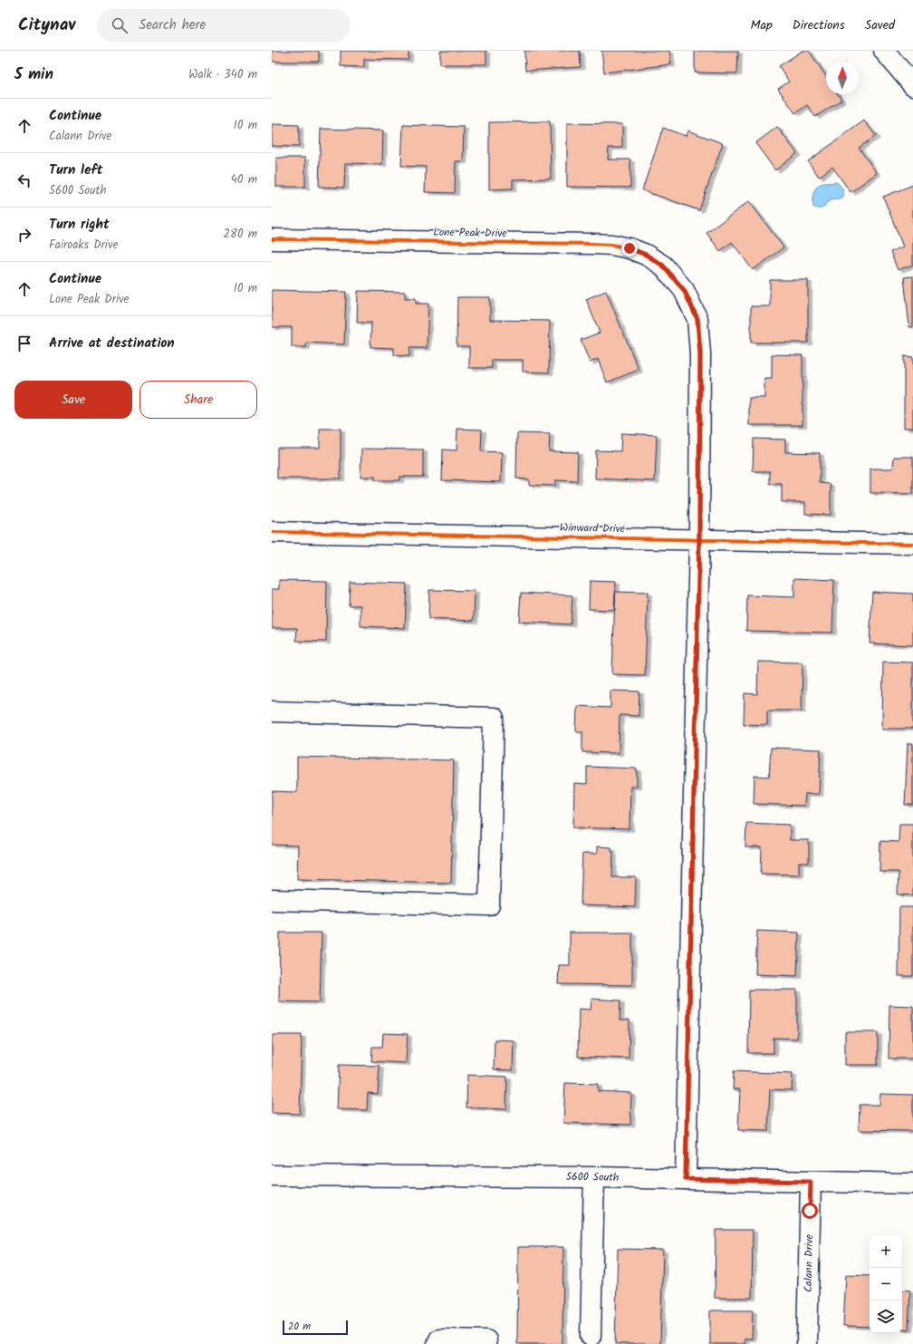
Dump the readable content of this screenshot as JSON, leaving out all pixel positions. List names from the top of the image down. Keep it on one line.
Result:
{"streets":{"street":["Lone Peak Drive","Winward Drive","5600 South","Calann Drive"]},"crossings":[["Lone Peak Drive","Winward Drive"],["5600 South","Calann Drive"]],"scale_bar":"20 m","north":"top","page":{"header":"Citynav","search":"Search here","nav":["Map","Directions","Saved"],"heading":["5 min","Walk · 340 m"],"list":[["Continue","Calann Drive","10 m"],["Turn left","5600 South","40 m"],["Turn right","Fairoaks Drive","280 m"],["Continue","Lone Peak Drive","10 m"],"Arrive at destination"],"buttons":["Save","Share"],"map_buttons":["+","−"],"scale":"20 m"}}
